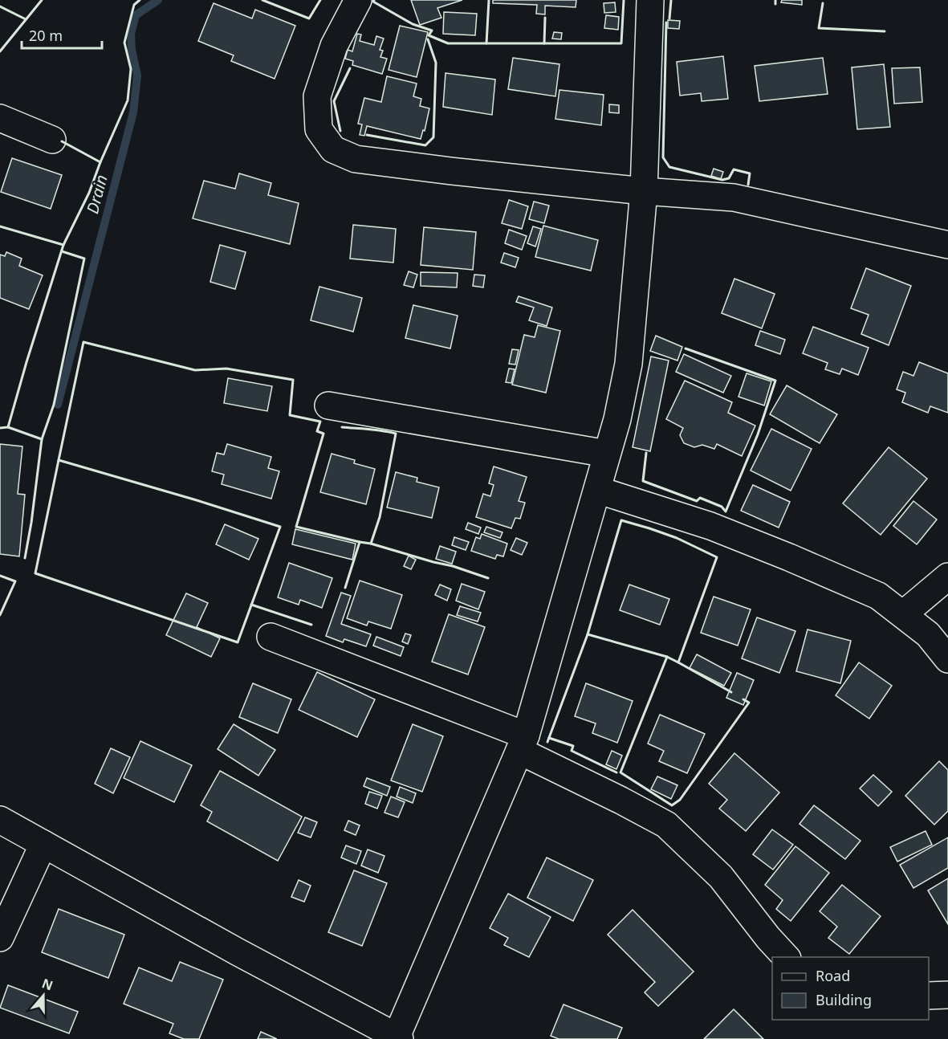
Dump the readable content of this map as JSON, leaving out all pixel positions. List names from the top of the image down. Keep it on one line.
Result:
{"water":["Drain"],"legend":["Road","Building"],"scale_bar":"20 m","north":"top"}
